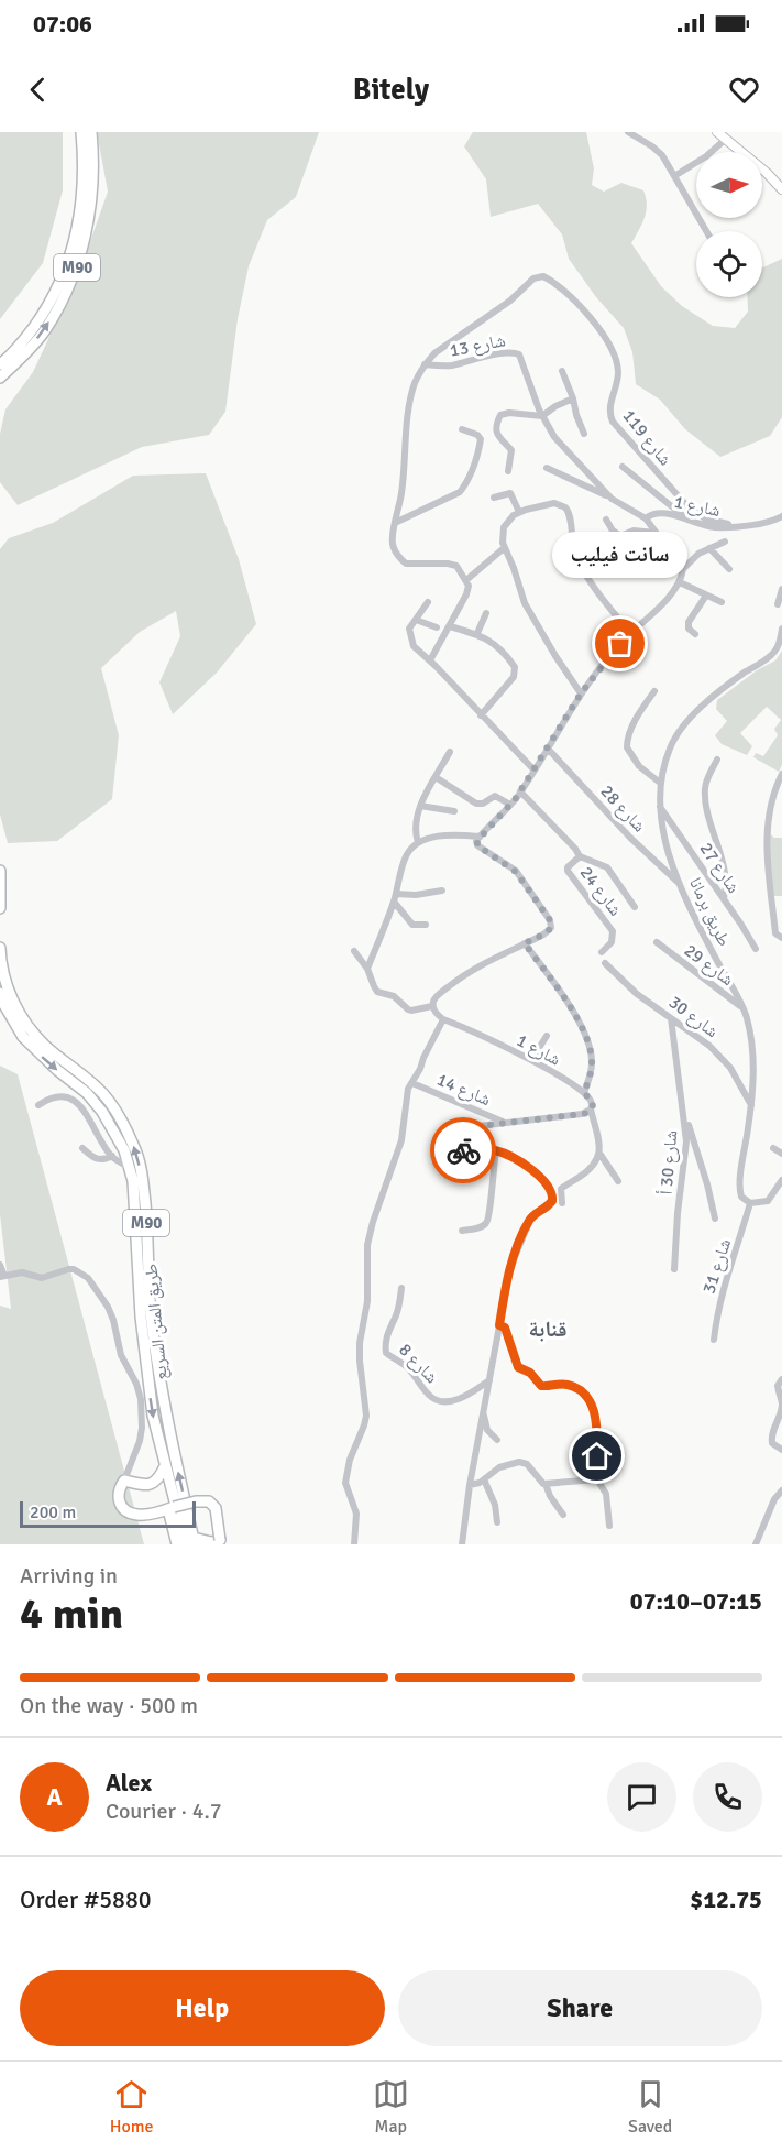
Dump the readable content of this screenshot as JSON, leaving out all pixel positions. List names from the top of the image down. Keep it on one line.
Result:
{"streets":{"highway":["M90","طريق المتن السريع"],"street":["شارع 13","شارع 119","شارع 1","شارع 28","شارع 27","شارع 24","طريق برمانا","شارع 29","شارع 30","شارع 14","شارع 30 أ","شارع 31","شارع 8"]},"crossings":[["شارع 13","شارع 119"],["شارع 13","شارع 1"],["شارع 119","شارع 1"],["شارع 28","طريق برمانا"],["شارع 27","طريق برمانا"],["طريق برمانا","شارع 29"],["طريق برمانا","شارع 30"],["طريق برمانا","شارع 31"],["شارع 30","شارع 30 أ"]],"districts":["قنابة"],"places":["سانت فيليب"],"scale_bar":"200 m","north":"right","page":{"status":"07:06","header":"Bitely","bubble":"سانت فيليب","scale":"200 m","heading":["4 min","Arriving in","07:10–07:15"],"panel":["Alex","Courier · 4.7","Order #5880","$12.75"],"bar":"On the way · 500 m","round":"A","buttons":["Help","Share"],"tabs":["Home","Map","Saved"]}}
